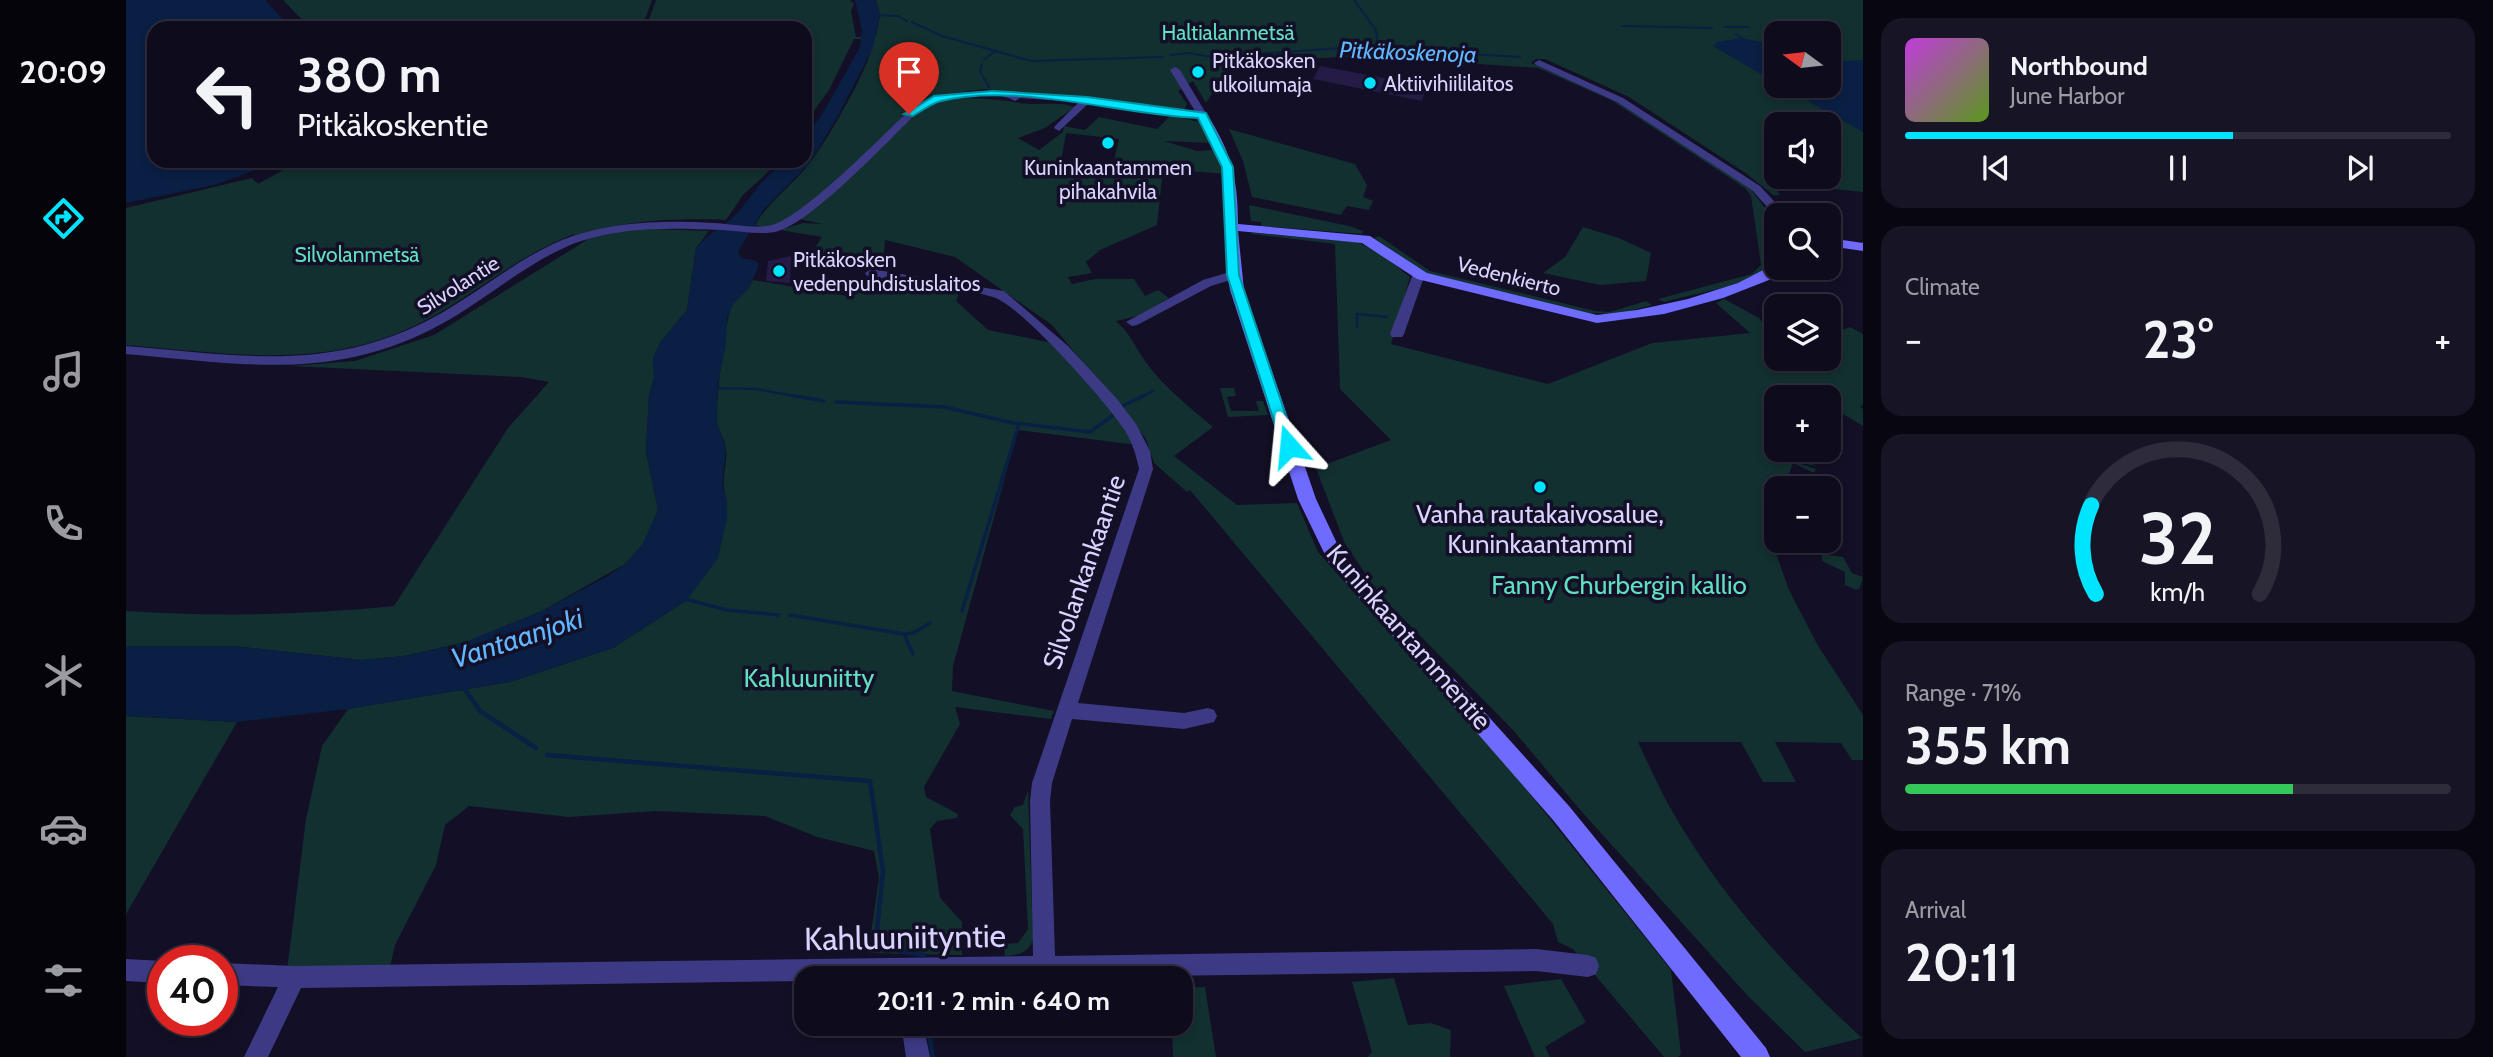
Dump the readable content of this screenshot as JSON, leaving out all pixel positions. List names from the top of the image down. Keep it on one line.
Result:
{"streets":{"street":["Vedenkierto","Silvolantie","Silvolankankaantie","Kuninkaantammentie","Kahluuniityntie"]},"crossings":[["Vedenkierto","Kuninkaantammentie"]],"water":["Pitkäkoskenoja","Vantaanjoki"],"parks":["Haltialanmetsä","Silvolanmetsä","Fanny Churbergin kallio","Kahluuniitty"],"places":["Pitkäkosken ulkoilumaja","Aktiivihiililaitos","Kuninkaantammen pihakahvila","Pitkäkosken vedenpuhdistuslaitos","Vanha rautakaivosalue, Kuninkaantammi"],"north":"left","page":{"tabs":"20:09","map_buttons":["+","−"],"turn":["380 m","Pitkäkoskentie"],"song":["Northbound","June Harbor"],"tile":["Climate",["Range · 71%","355 km"],["Arrival","20:11"]],"heat":["−","23°","+"],"limit":"40","trip":"20:11 · 2 min · 640 m","gauge":["32","km/h"]}}
